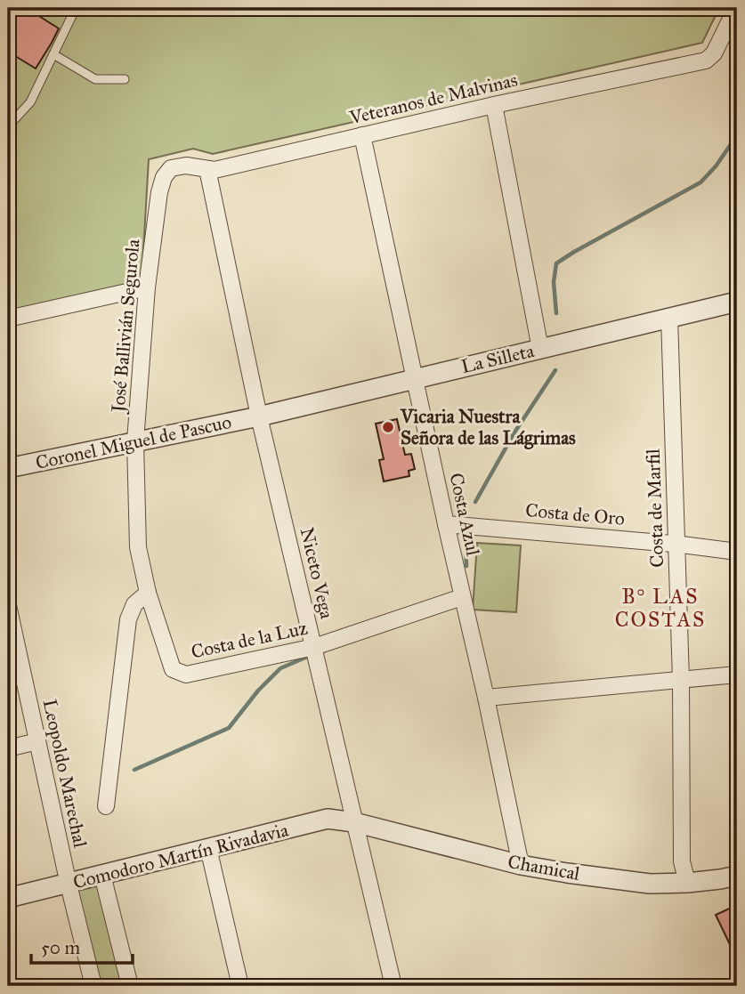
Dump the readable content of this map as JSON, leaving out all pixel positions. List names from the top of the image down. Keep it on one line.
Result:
{"streets":{"street":["Veteranos de Malvinas","José Ballivián Segurola","La Silleta","Coronel Miguel de Pascuo","Costa de Marfil","Costa Azul","Costa de Oro","Niceto Vega","Costa de la Luz","Leopoldo Marechal","Comodoro Martín Rivadavia","Chamical"]},"crossings":[["Veteranos de Malvinas","José Ballivián Segurola"],["Veteranos de Malvinas","Costa Azul"],["Veteranos de Malvinas","Niceto Vega"],["José Ballivián Segurola","Coronel Miguel de Pascuo"],["José Ballivián Segurola","Costa de la Luz"],["La Silleta","Coronel Miguel de Pascuo"],["La Silleta","Costa de Marfil"],["La Silleta","Costa Azul"],["La Silleta","Niceto Vega"],["Coronel Miguel de Pascuo","Niceto Vega"],["Costa de Marfil","Costa de Oro"],["Costa de Marfil","Chamical"],["Costa Azul","Costa de Oro"],["Costa Azul","Costa de la Luz"],["Costa Azul","Chamical"],["Niceto Vega","Costa de la Luz"],["Niceto Vega","Comodoro Martín Rivadavia"],["Niceto Vega","Chamical"],["Leopoldo Marechal","Comodoro Martín Rivadavia"],["Comodoro Martín Rivadavia","Chamical"]],"districts":["B° LAS COSTAS"],"places":["Vicaria Nuestra Señora de las Lágrimas"],"scale_bar":"50 m"}
